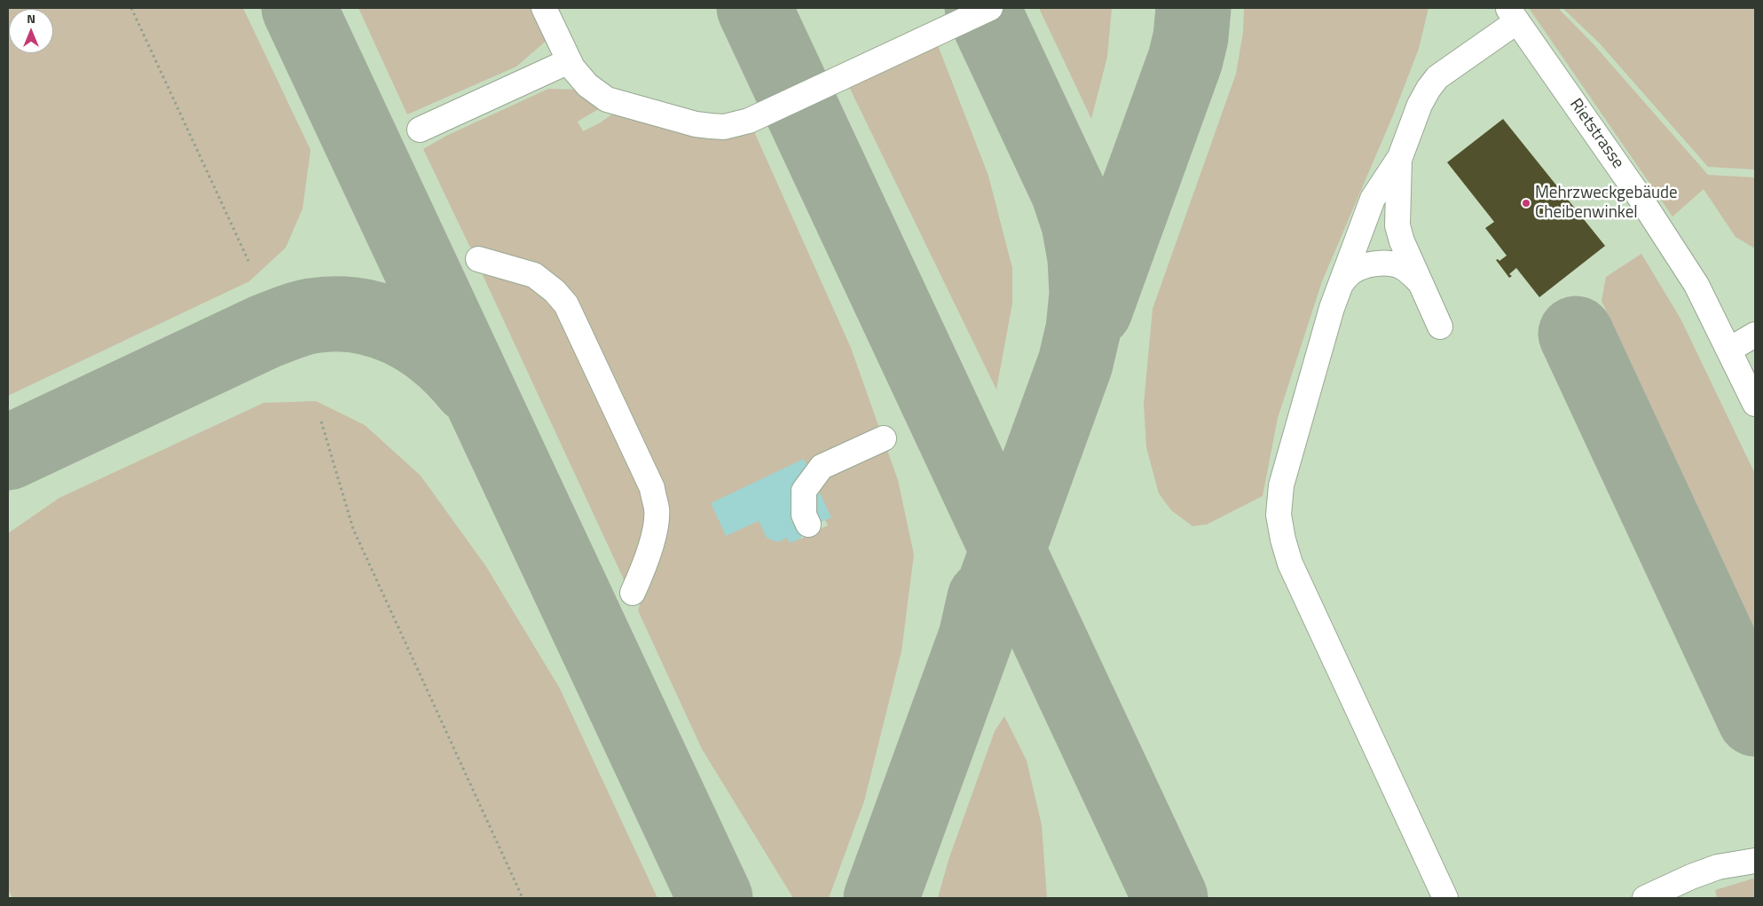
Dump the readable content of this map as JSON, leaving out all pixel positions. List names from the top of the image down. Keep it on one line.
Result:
{"streets":{"lane":["Rietstrasse"]},"places":["Mehrzweckgebäude Cheibenwinkel"],"north":"top"}
